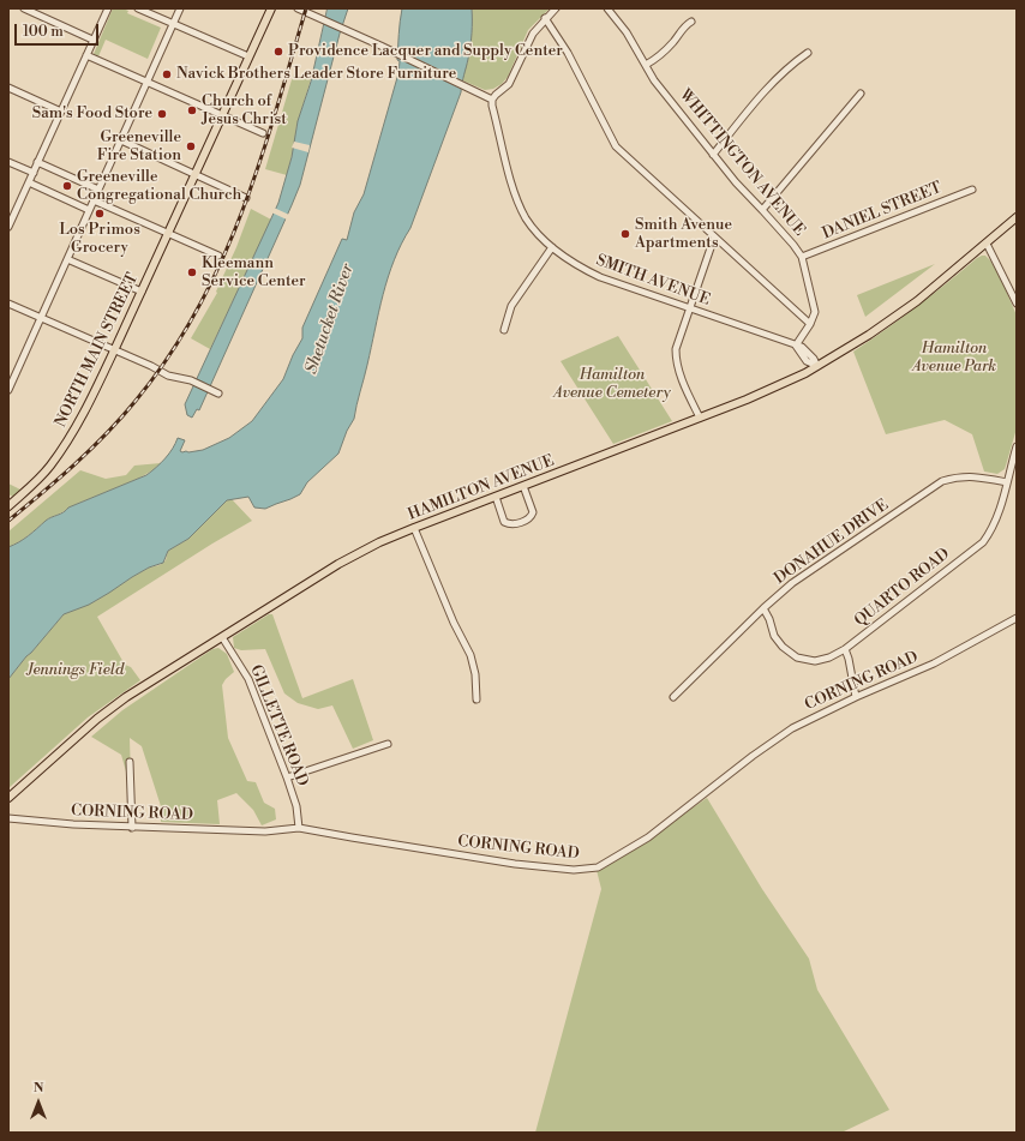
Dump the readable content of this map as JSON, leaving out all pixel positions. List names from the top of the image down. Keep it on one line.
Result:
{"streets":{"main road":["NORTH MAIN STREET","HAMILTON AVENUE"],"street":["WHITTINGTON AVENUE","DANIEL STREET","SMITH AVENUE","DONAHUE DRIVE","QUARTO ROAD","CORNING ROAD","GILLETTE ROAD"]},"crossings":[["WHITTINGTON AVENUE","DANIEL STREET"],["WHITTINGTON AVENUE","SMITH AVENUE"],["SMITH AVENUE","HAMILTON AVENUE"],["HAMILTON AVENUE","GILLETTE ROAD"],["DONAHUE DRIVE","QUARTO ROAD"],["CORNING ROAD","GILLETTE ROAD"]],"water":["Shetucket River"],"parks":["Hamilton Avenue Park","Hamilton Avenue Cemetery","Jennings Field"],"places":["Providence Lacquer and Supply Center","Navick Brothers Leader Store Furniture","Church of Jesus Christ","Sam's Food Store","Greeneville Fire Station","Greeneville Congregational Church","Los Primos Grocery","Smith Avenue Apartments","Kleemann Service Center"],"scale_bar":"100 m","north":"top"}
